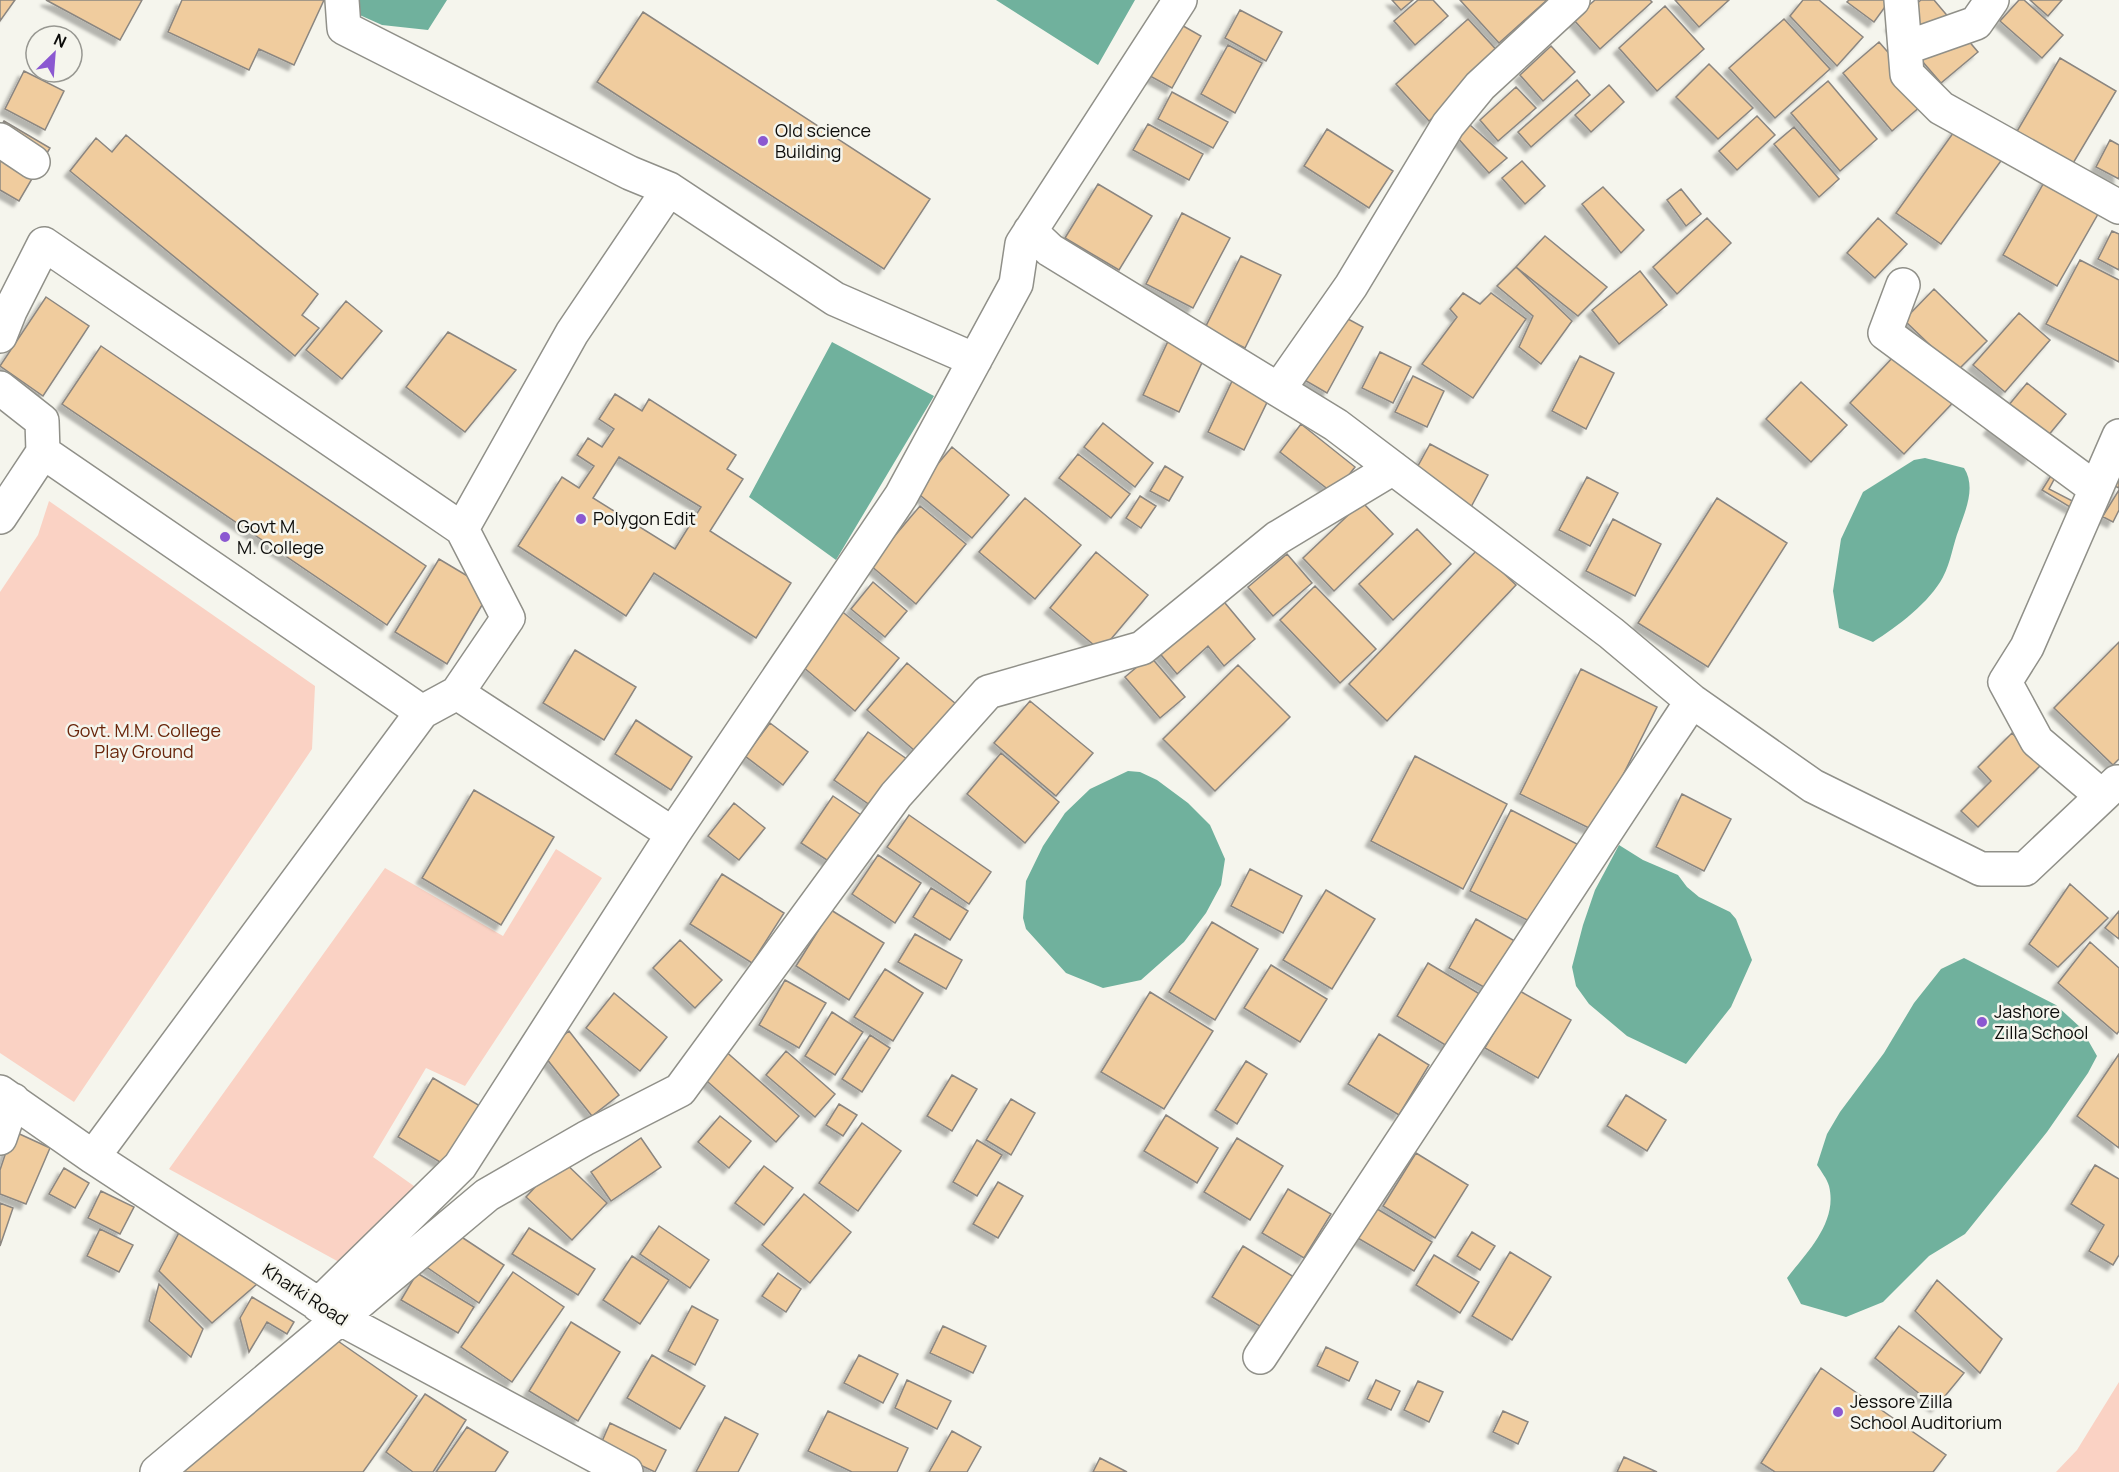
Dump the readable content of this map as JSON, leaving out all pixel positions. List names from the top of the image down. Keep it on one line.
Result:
{"streets":{"street":["Kharki Road"]},"parks":["Govt. M.M. College Play Ground"],"places":["Old science Building","Polygon Edit","Govt M. M. College","Jashore Zilla School","Jessore Zilla School Auditorium"],"north":"top right"}
